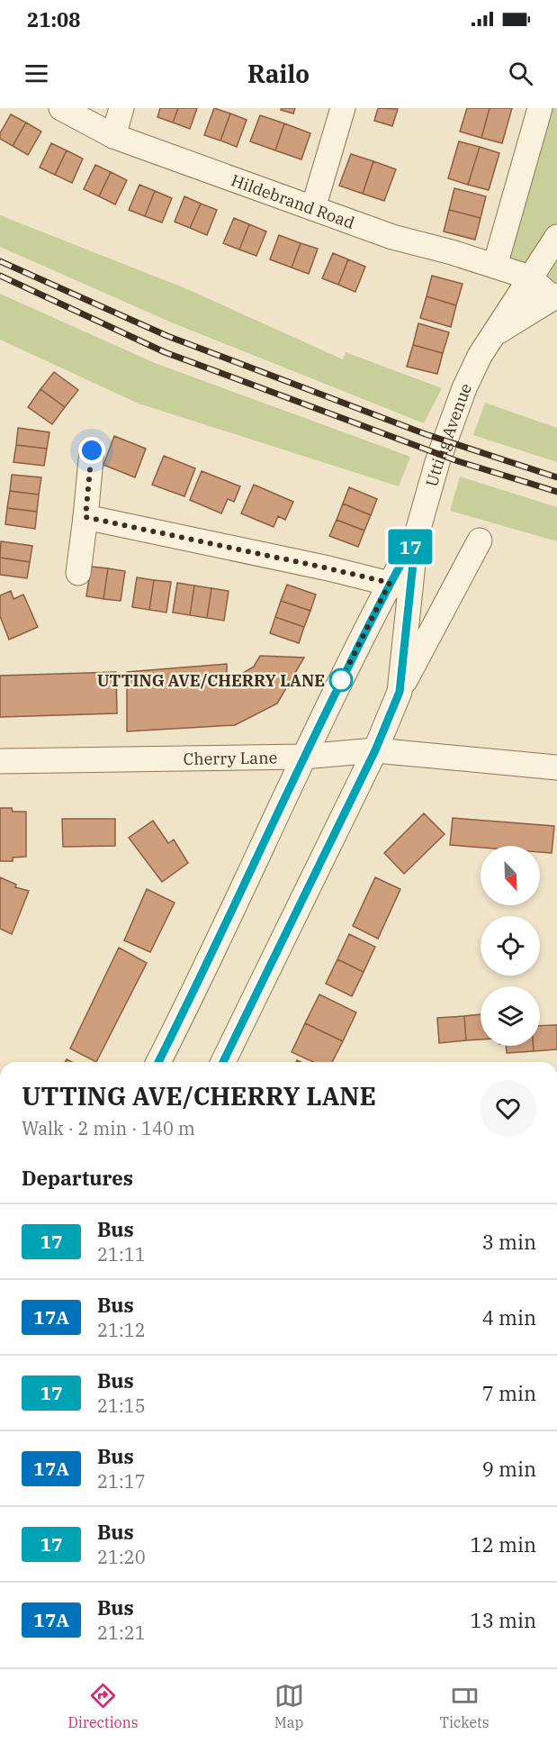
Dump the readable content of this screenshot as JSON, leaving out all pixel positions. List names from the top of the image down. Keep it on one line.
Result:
{"streets":{"street":["Hildebrand Road","Utting Avenue","Cherry Lane"]},"crossings":[["Hildebrand Road","Utting Avenue"],["Utting Avenue","Cherry Lane"]],"places":["UTTING AVE/CHERRY LANE"],"lines":["bus line 17"],"north":"bottom right","page":{"status":"21:08","header":"Railo","on_map":"17","heading":[["UTTING AVE/CHERRY LANE","Walk · 2 min · 140 m"],"Departures"],"list":[{"mark":"17","name":"Bus","note":"21:11","value":"3 min"},{"mark":"17A","name":"Bus","note":"21:12","value":"4 min"},{"mark":"17","name":"Bus","note":"21:15","value":"7 min"},{"mark":"17A","name":"Bus","note":"21:17","value":"9 min"},{"mark":"17","name":"Bus","note":"21:20","value":"12 min"},{"mark":"17A","name":"Bus","note":"21:21","value":"13 min"}],"tabs":["Directions","Map","Tickets"]}}
